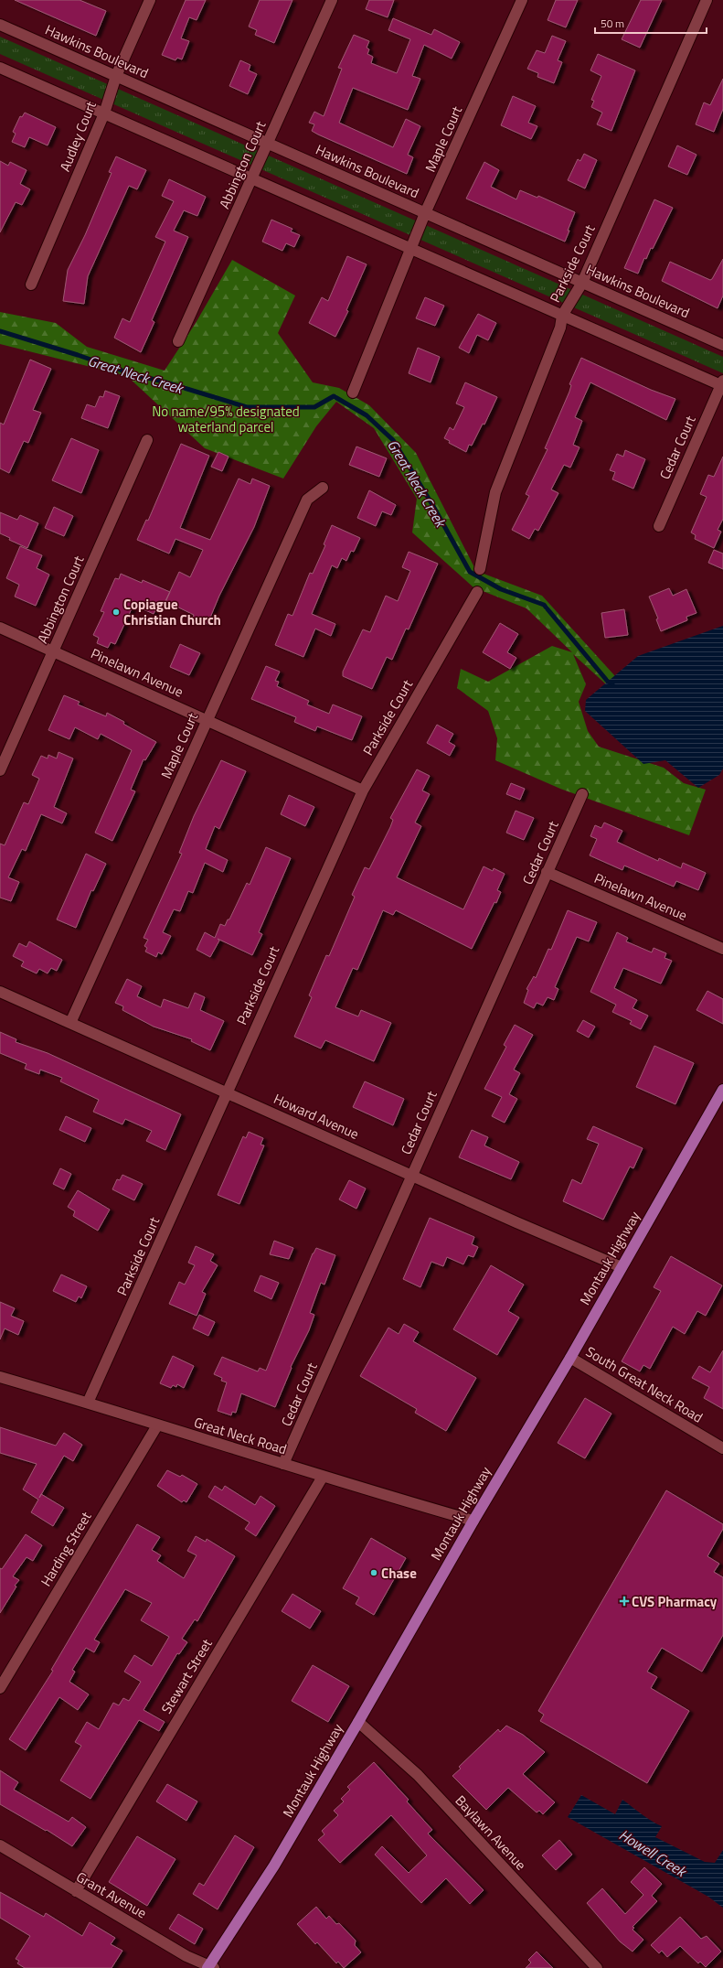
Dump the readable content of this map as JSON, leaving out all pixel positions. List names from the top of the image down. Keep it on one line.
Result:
{"streets":{"main road":["Montauk Highway"],"street":["Hawkins Boulevard","Audley Court","Maple Court","Abbington Court","Parkside Court","Cedar Court","Pinelawn Avenue","Howard Avenue","South Great Neck Road","Great Neck Road","Harding Street","Stewart Street","Baylawn Avenue","Grant Avenue"]},"crossings":[["Hawkins Boulevard","Audley Court"],["Hawkins Boulevard","Maple Court"],["Hawkins Boulevard","Abbington Court"],["Hawkins Boulevard","Parkside Court"],["Maple Court","Pinelawn Avenue"],["Maple Court","Howard Avenue"],["Abbington Court","Pinelawn Avenue"],["Parkside Court","Pinelawn Avenue"],["Parkside Court","Howard Avenue"],["Parkside Court","Great Neck Road"],["Cedar Court","Pinelawn Avenue"],["Cedar Court","Howard Avenue"],["Cedar Court","Great Neck Road"],["Howard Avenue","Montauk Highway"],["Montauk Highway","South Great Neck Road"],["Montauk Highway","Great Neck Road"],["Montauk Highway","Baylawn Avenue"],["Montauk Highway","Grant Avenue"],["Great Neck Road","Harding Street"],["Great Neck Road","Stewart Street"],["Stewart Street","Grant Avenue"]],"water":["Great Neck Creek","Howell Creek"],"parks":["No name/95% designated waterland parcel"],"places":{"other":["Copiague Christian Church","Chase"],"health":["CVS Pharmacy"]},"scale_bar":"50 m"}
